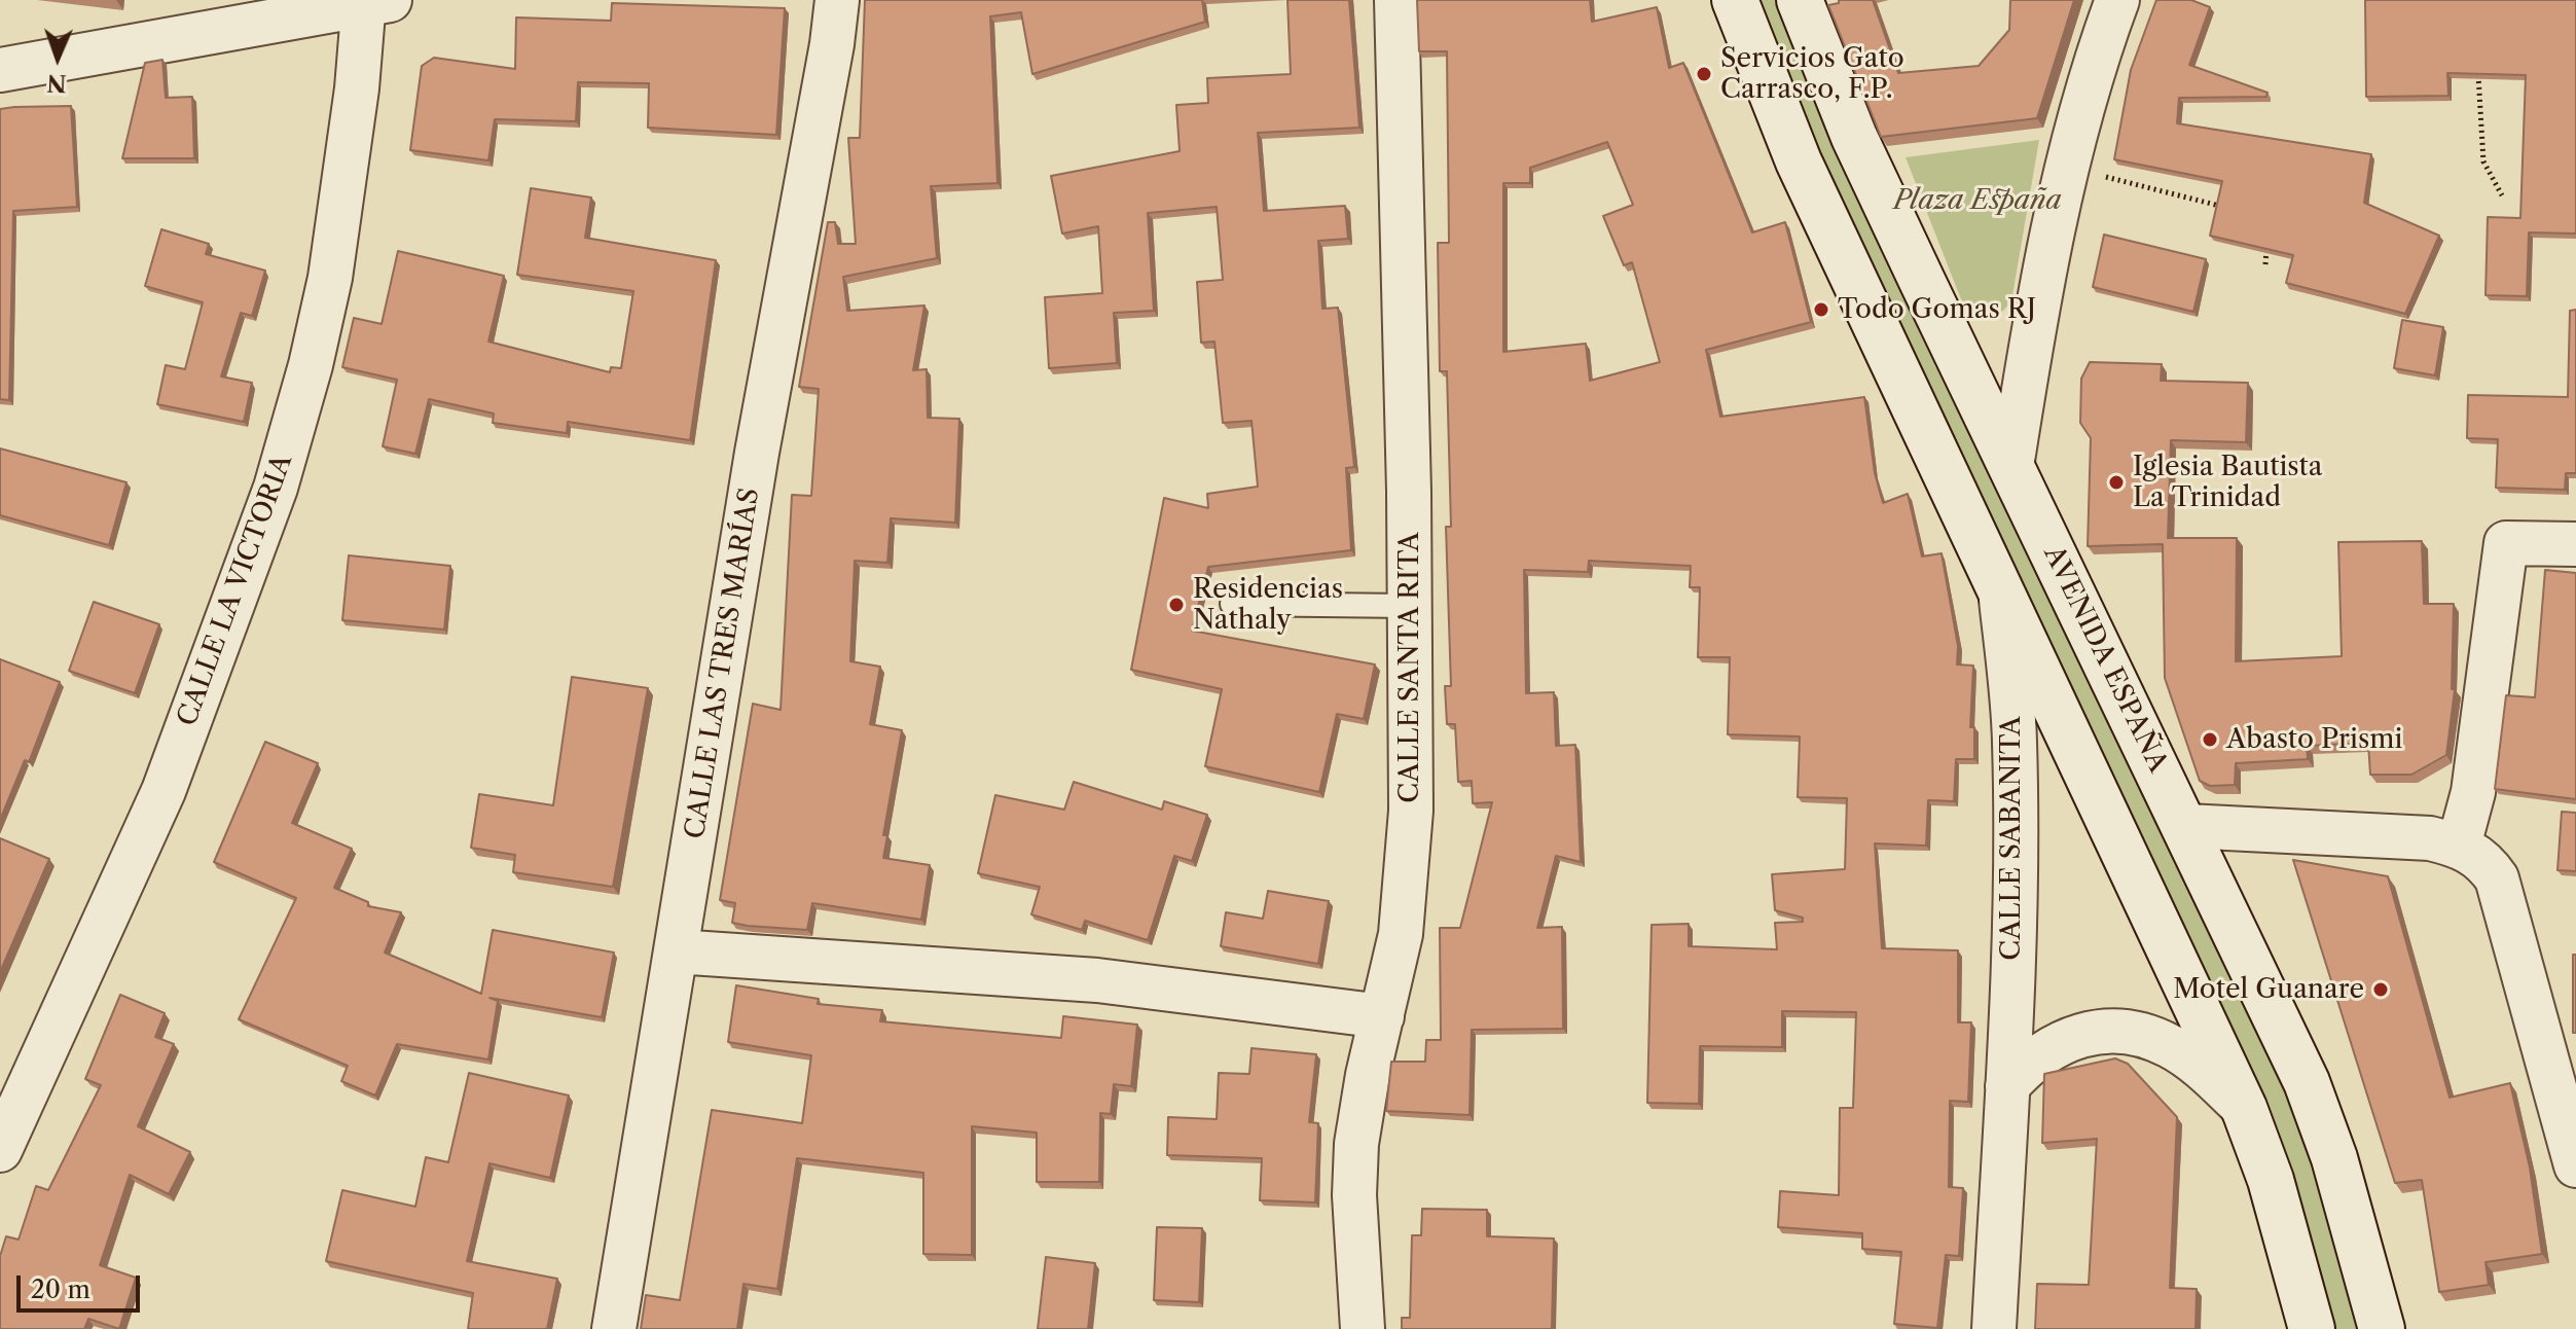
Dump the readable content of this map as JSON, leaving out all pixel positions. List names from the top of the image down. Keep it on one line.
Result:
{"streets":{"main road":["AVENIDA ESPAÑA"],"street":["CALLE LA VICTORIA","CALLE LAS TRES MARÍAS","CALLE SANTA RITA","CALLE SABANITA"]},"parks":["Plaza España"],"places":["Servicios Gato Carrasco, F.P.","Todo Gomas RJ","Iglesia Bautista La Trinidad","Residencias Nathaly","Abasto Prismi","Motel Guanare"],"scale_bar":"20 m","north":"bottom"}
